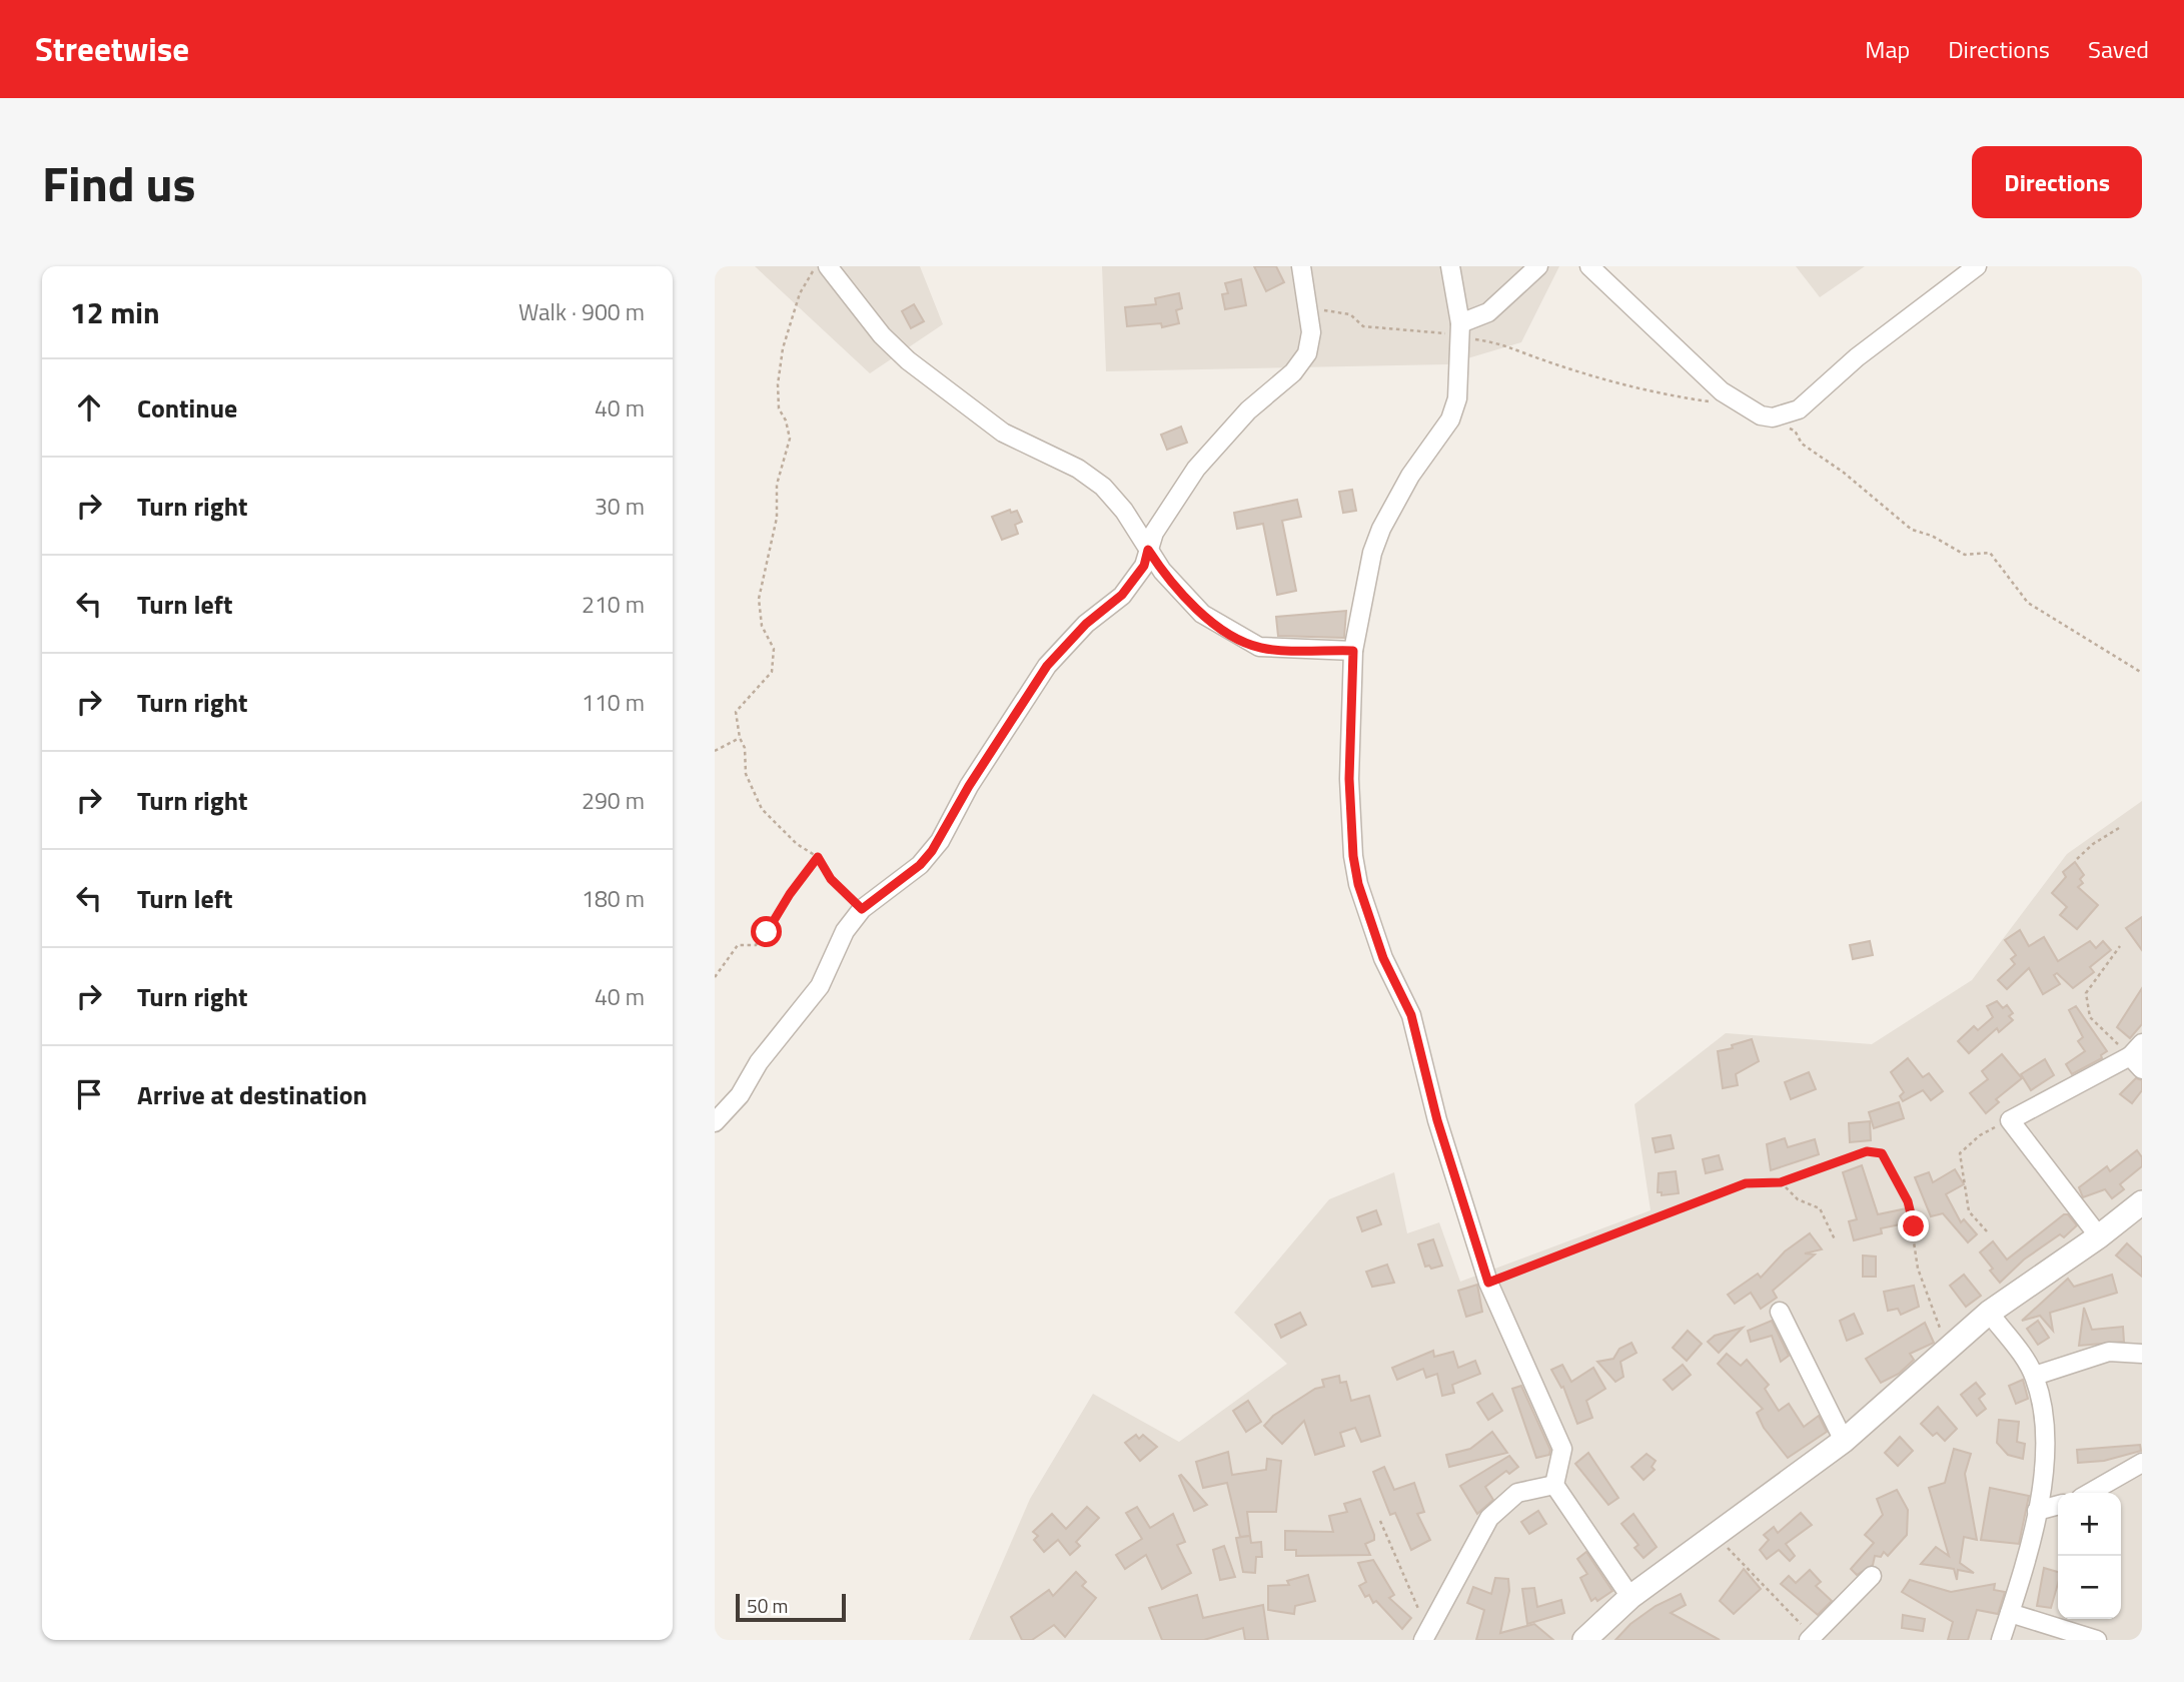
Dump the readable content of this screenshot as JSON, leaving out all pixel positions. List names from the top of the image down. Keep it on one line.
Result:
{"scale_bar":"50 m","page":{"header":"Streetwise","nav":["Map","Directions","Saved"],"title":"Find us","buttons":"Directions","heading":["12 min","Walk · 900 m"],"list":[["Continue","40 m"],["Turn right","30 m"],["Turn left","210 m"],["Turn right","110 m"],["Turn right","290 m"],["Turn left","180 m"],["Turn right","40 m"],"Arrive at destination"],"map_buttons":["+","−"],"scale":"50 m"}}
